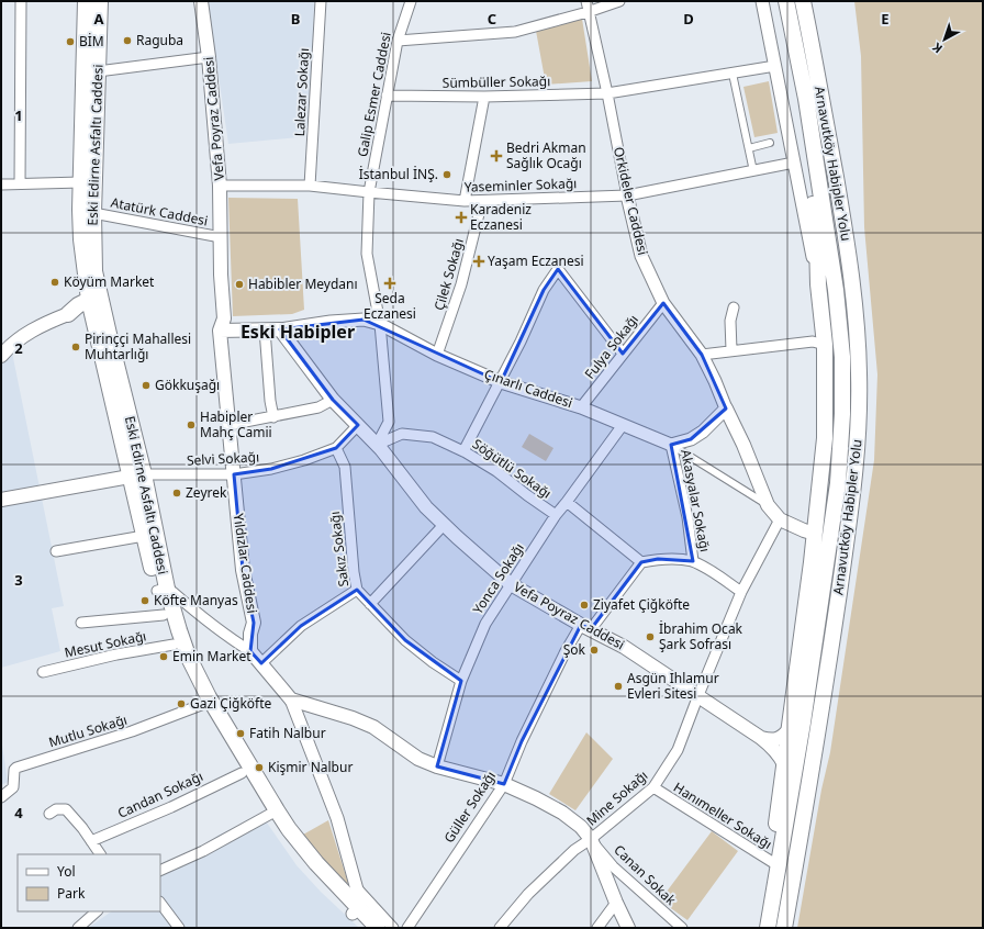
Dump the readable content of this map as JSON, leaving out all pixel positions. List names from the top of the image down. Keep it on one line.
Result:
{"streets":{"main road":["Vefa Poyraz Caddesi","Eski Edirne Asfaltı Caddesi","Arnavutköy Habipler Yolu","Orkideler Caddesi","Çınarlı Caddesi","Yıldızlar Caddesi"],"street":["Sümbüller Sokağı","Lalezar Sokağı","Galip Esmer Caddesi","Yaseminler Sokağı","Atatürk Caddesi","Çilek Sokağı","Fulya Sokağı","Selvi Sokağı","Söğütlü Sokağı","Akasyalar Sokağı","Sakız Sokağı","Yonca Sokağı","Mesut Sokağı","Mutlu Sokağı","Candan Sokağı","Mine Sokağı","Güller Sokağı","Hanımeller Sokağı","Canan Sokak"]},"crossings":[["Sümbüller Sokağı","Galip Esmer Caddesi"],["Sümbüller Sokağı","Orkideler Caddesi"],["Lalezar Sokağı","Yaseminler Sokağı"],["Galip Esmer Caddesi","Vefa Poyraz Caddesi"],["Galip Esmer Caddesi","Yaseminler Sokağı"],["Galip Esmer Caddesi","Çınarlı Caddesi"],["Galip Esmer Caddesi","Söğütlü Sokağı"],["Vefa Poyraz Caddesi","Yaseminler Sokağı"],["Vefa Poyraz Caddesi","Atatürk Caddesi"],["Vefa Poyraz Caddesi","Çınarlı Caddesi"],["Vefa Poyraz Caddesi","Selvi Sokağı"],["Vefa Poyraz Caddesi","Söğütlü Sokağı"],["Vefa Poyraz Caddesi","Yıldızlar Caddesi"],["Vefa Poyraz Caddesi","Yonca Sokağı"],["Vefa Poyraz Caddesi","Mine Sokağı"],["Vefa Poyraz Caddesi","Güller Sokağı"],["Eski Edirne Asfaltı Caddesi","Atatürk Caddesi"],["Eski Edirne Asfaltı Caddesi","Selvi Sokağı"],["Eski Edirne Asfaltı Caddesi","Mesut Sokağı"],["Eski Edirne Asfaltı Caddesi","Mutlu Sokağı"],["Eski Edirne Asfaltı Caddesi","Candan Sokağı"],["Arnavutköy Habipler Yolu","Hanımeller Sokağı"],["Yaseminler Sokağı","Orkideler Caddesi"],["Yaseminler Sokağı","Çilek Sokağı"],["Orkideler Caddesi","Fulya Sokağı"],["Orkideler Caddesi","Çınarlı Caddesi"],["Atatürk Caddesi","Yıldızlar Caddesi"],["Çilek Sokağı","Çınarlı Caddesi"],["Fulya Sokağı","Çınarlı Caddesi"],["Çınarlı Caddesi","Akasyalar Sokağı"],["Çınarlı Caddesi","Yıldızlar Caddesi"],["Çınarlı Caddesi","Yonca Sokağı"],["Çınarlı Caddesi","Mine Sokağı"],["Selvi Sokağı","Sakız Sokağı"],["Selvi Sokağı","Yıldızlar Caddesi"],["Söğütlü Sokağı","Yonca Sokağı"],["Sakız Sokağı","Yonca Sokağı"],["Mine Sokağı","Hanımeller Sokağı"],["Mine Sokağı","Canan Sokak"]],"districts":["Eski Habipler"],"places":{"other":["Raguba","BİM","İstanbul İNŞ.","Köyüm Market","Habibler Meydanı","Pirinççi Mahallesi Muhtarlığı","Gökkuşağı","Habipler Mahç Camii","Zeyrek","Köfte Manyas","Ziyafet Çiğköfte","İbrahim Ocak Şark Sofrası","Şok","Emin Market","Asgün Ihlamur Evleri Sitesi","Gazi Çiğköfte","Fatih Nalbur","Kişmir Nalbur"],"health":["Bedri Akman Sağlık Ocağı","Karadeniz Eczanesi","Yaşam Eczanesi","Seda Eczanesi"]},"legend":["Yol","Park"],"north":"bottom left","grid":{"columns":["A","B","C","D","E"],"rows":["1","2","3","4"]}}
